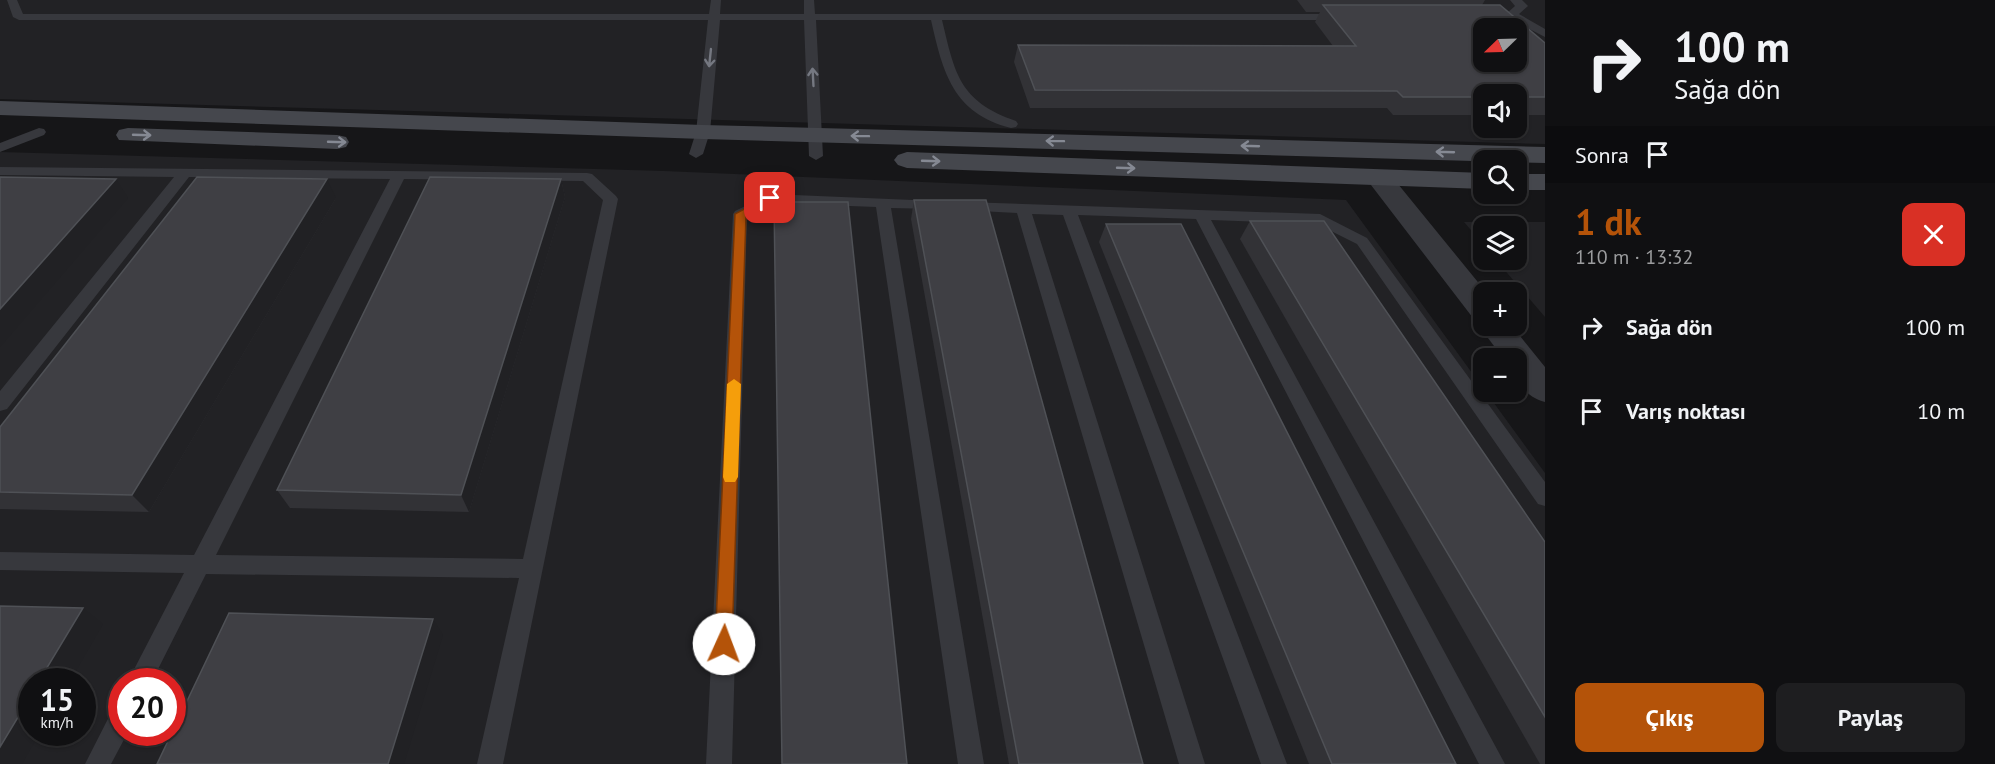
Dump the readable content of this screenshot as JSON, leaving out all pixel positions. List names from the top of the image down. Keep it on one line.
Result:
{"north":"bottom left","page":{"turn":["100 m","Sağa dön"],"map_buttons":["+","−"],"then":"Sonra","heading":["1 dk","110 m · 13:32"],"list":[{"name":"Sağa dön","value":"100 m"},{"name":"Varış noktası","value":"10 m"}],"speed":"15 km/h","limit":"20","buttons":["Çıkış","Paylaş"]}}
